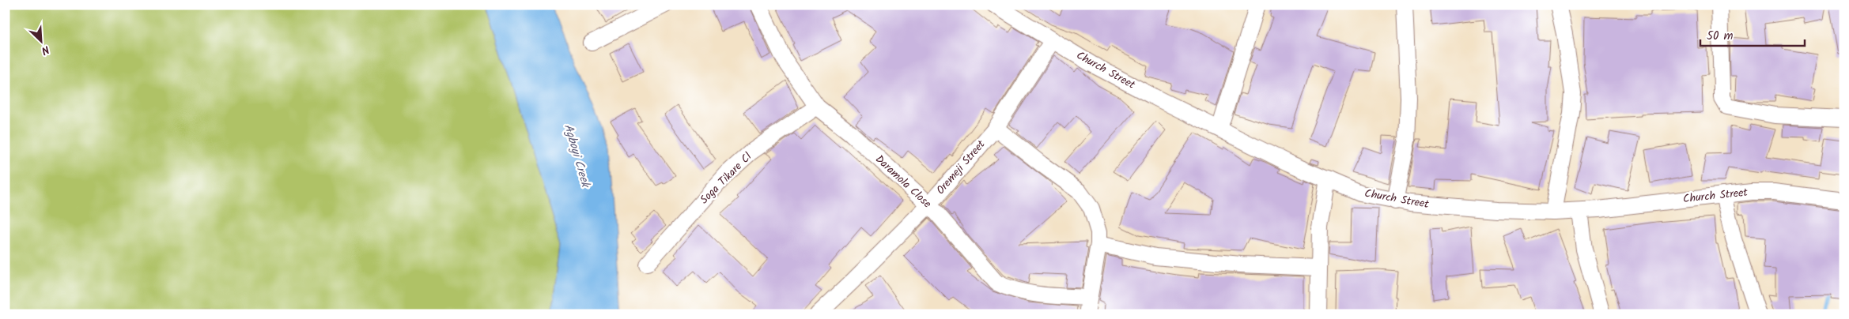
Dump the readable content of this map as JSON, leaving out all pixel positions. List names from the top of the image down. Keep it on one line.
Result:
{"streets":{"street":["Church Street","Oremeji Street","Soga Tikare Cl","Daramola Close"]},"crossings":[["Church Street","Oremeji Street"],["Oremeji Street","Daramola Close"],["Soga Tikare Cl","Daramola Close"]],"water":["Agboyi Creek"],"scale_bar":"50 m","north":"bottom right"}
